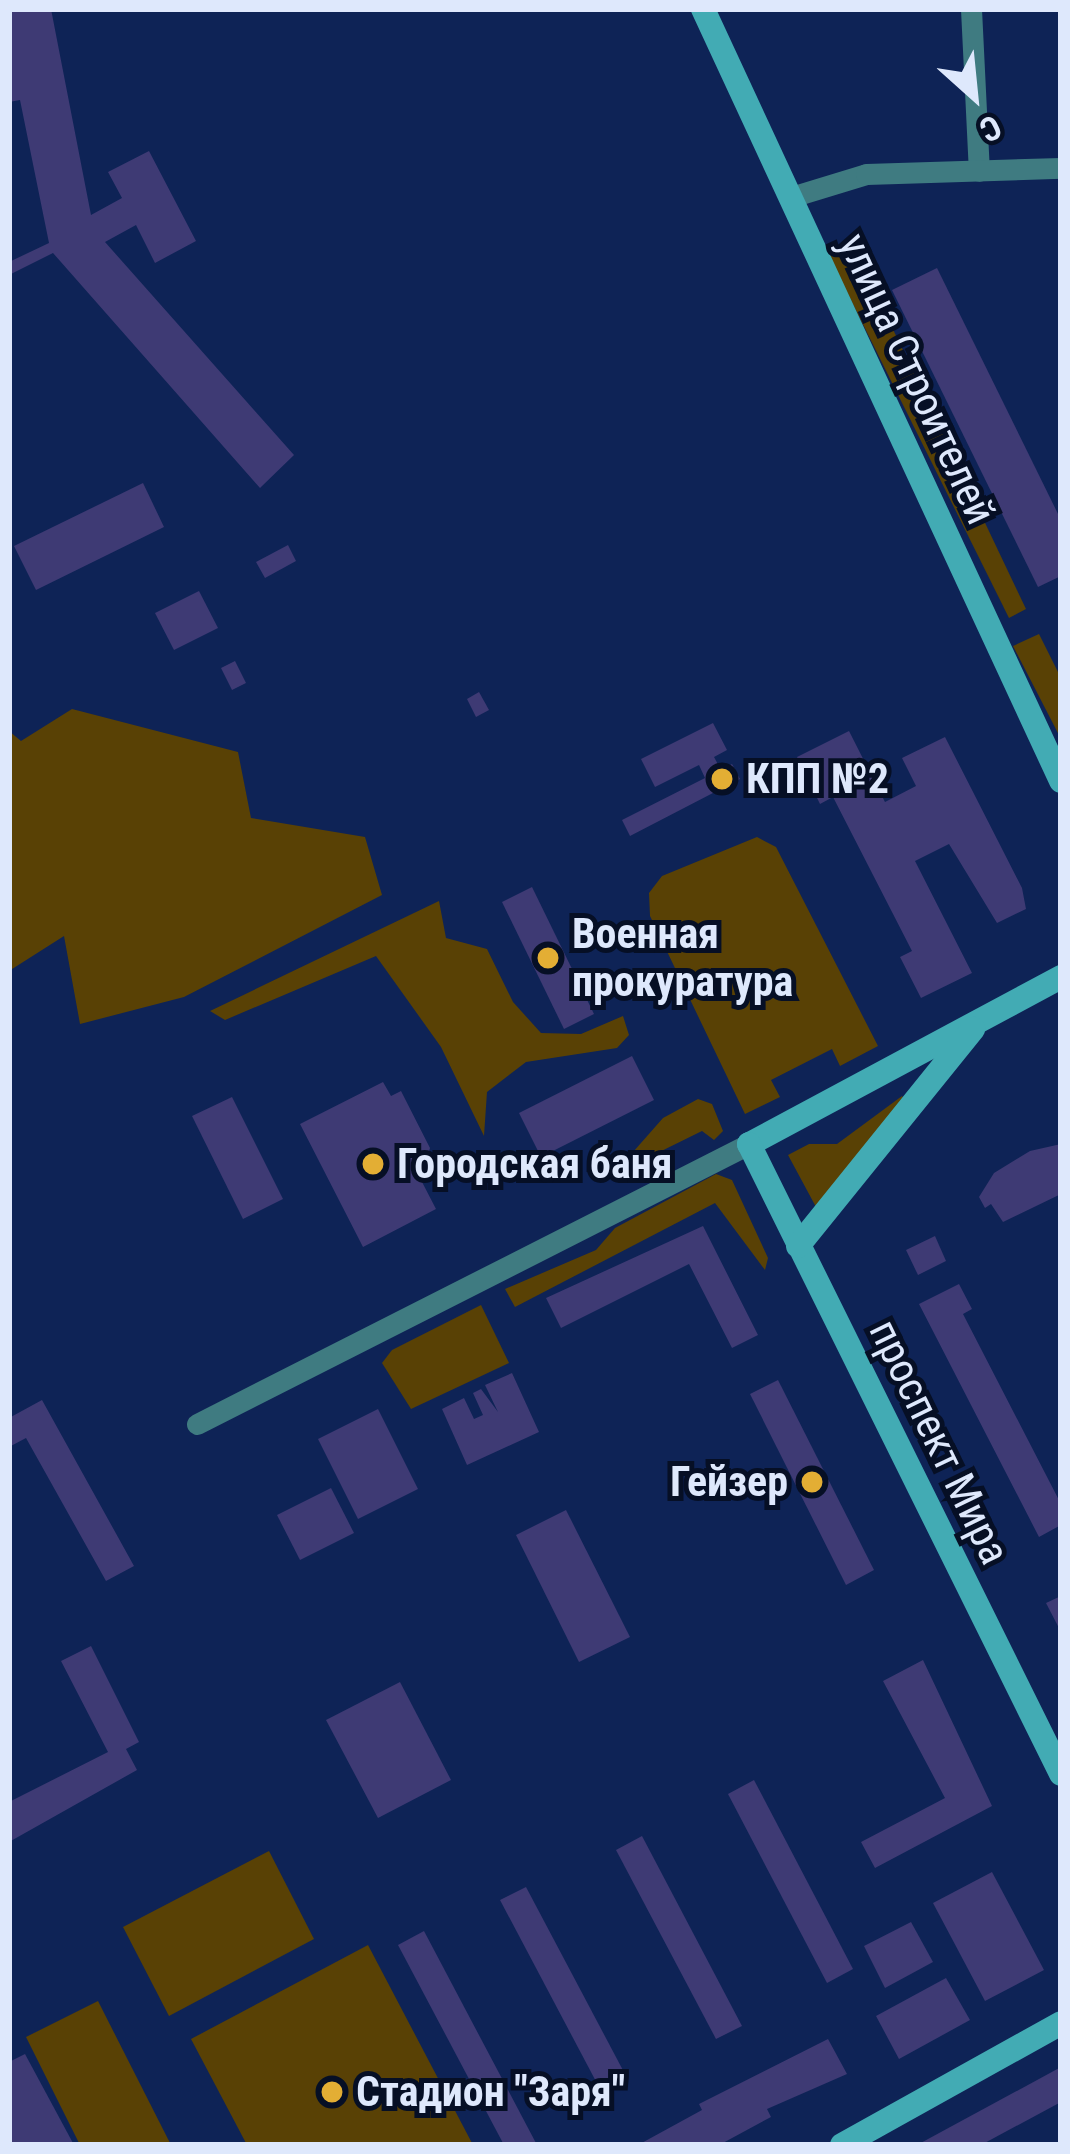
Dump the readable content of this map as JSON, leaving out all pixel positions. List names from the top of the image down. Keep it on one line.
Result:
{"streets":{"street":["улица Строителей","проспект Мира"]},"places":["КПП №2","Военная прокуратура","Городская баня","Гейзер","Стадион \"Заря\""],"north":"bottom right"}
